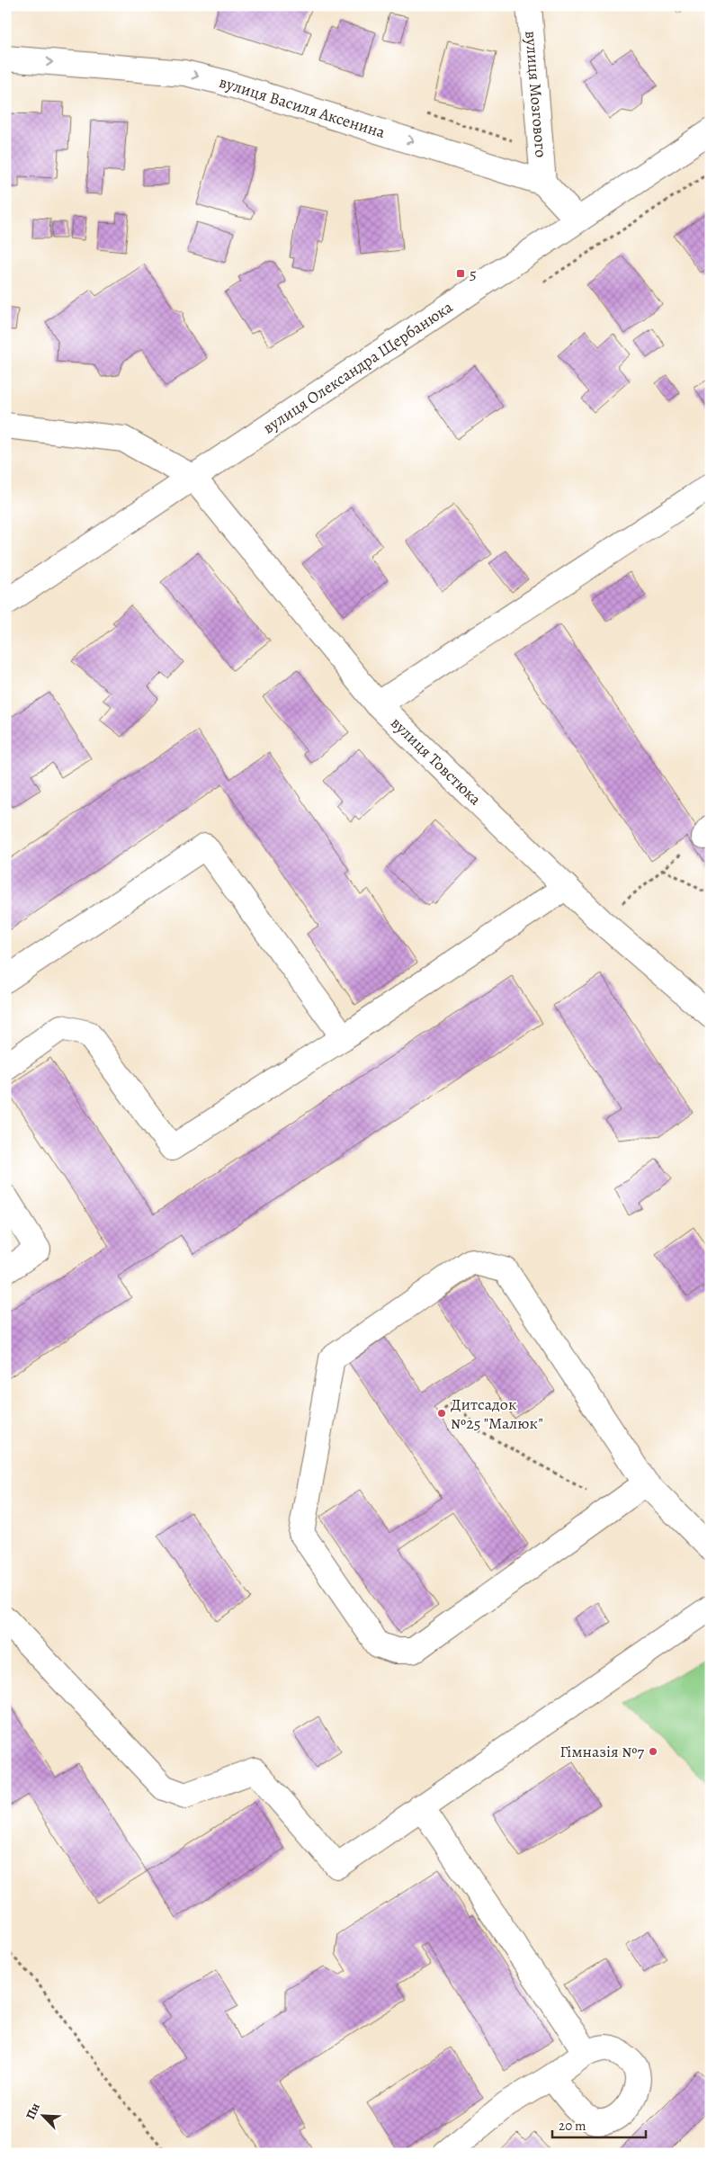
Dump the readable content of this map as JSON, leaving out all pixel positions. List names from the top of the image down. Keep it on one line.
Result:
{"streets":{"street":["вулиця Мозгового","вулиця Василя Аксенина","вулиця Олександра Щербанюка","вулиця Товстюка"]},"crossings":[["вулиця Мозгового","вулиця Василя Аксенина"],["вулиця Василя Аксенина","вулиця Олександра Щербанюка"],["вулиця Олександра Щербанюка","вулиця Товстюка"]],"one_way":["вулиця Василя Аксенина"],"places":{"transit":["5"],"other":["Дитсадок №25 \"Малюк\"","Гімназія №7"]},"scale_bar":"20 m","north":"top left"}
